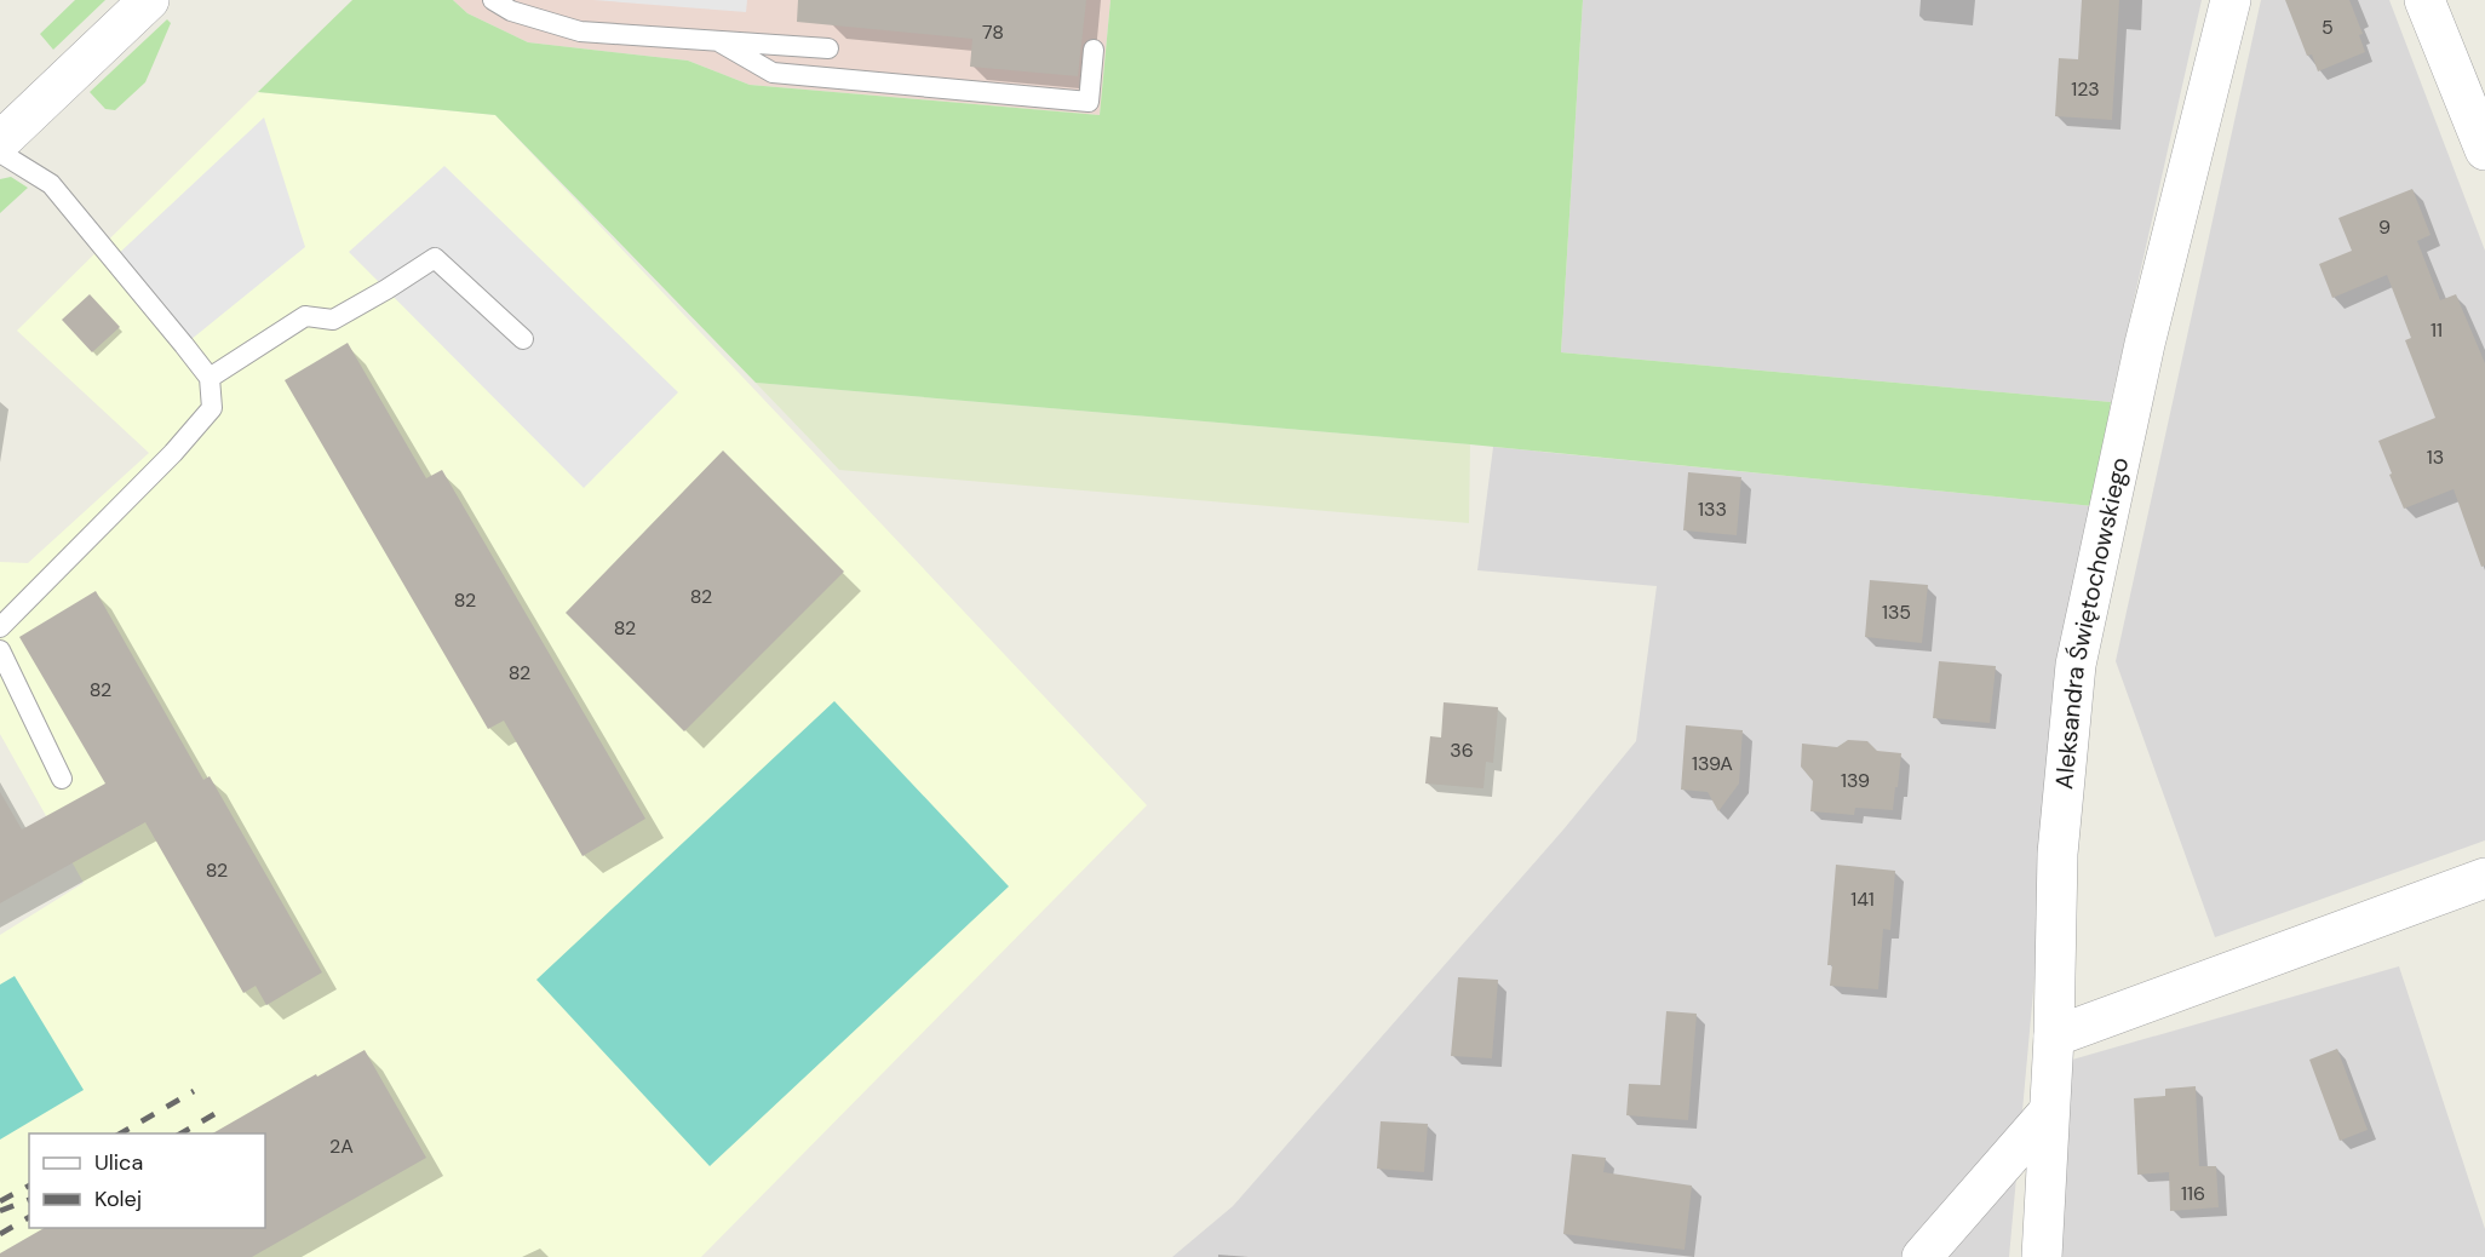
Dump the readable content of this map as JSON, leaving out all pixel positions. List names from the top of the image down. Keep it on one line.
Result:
{"streets":{"street":["Aleksandra Świętochowskiego"]},"house_numbers":["5","78","123","9","11","13","133","82","82","135","82","82","82","36","139A","139","82","141","2A","116"],"legend":["Ulica","Kolej"]}
